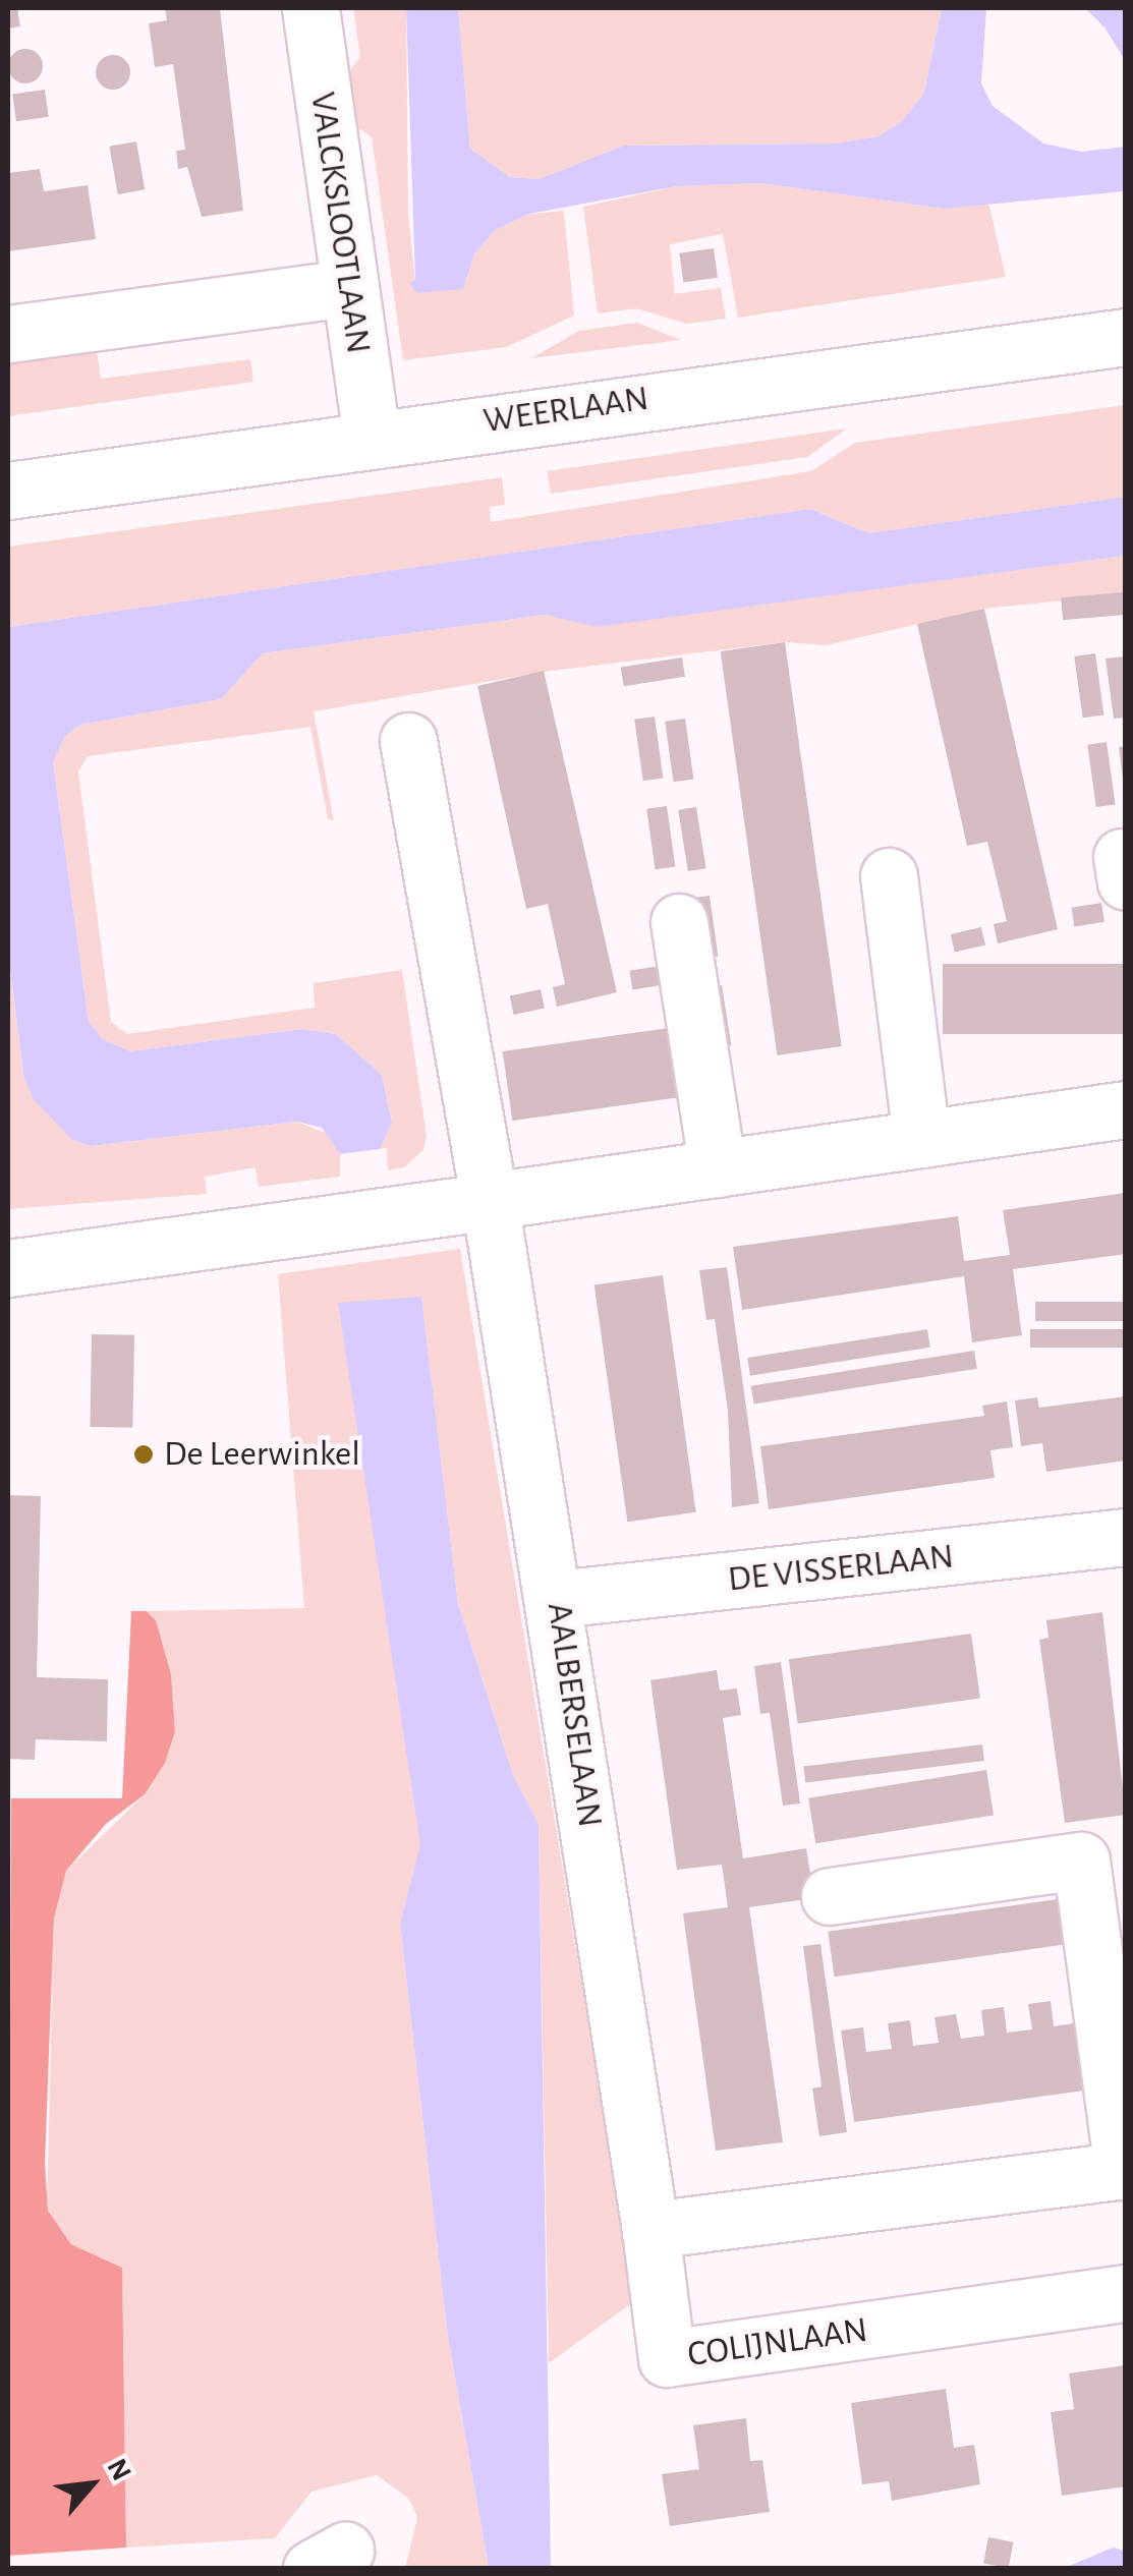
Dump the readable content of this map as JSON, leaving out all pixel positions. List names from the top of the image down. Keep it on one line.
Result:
{"streets":{"street":["VALCKSLOOTLAAN","WEERLAAN","DE VISSERLAAN","AALBERSELAAN","COLIJNLAAN"]},"crossings":[["VALCKSLOOTLAAN","WEERLAAN"],["DE VISSERLAAN","AALBERSELAAN"],["AALBERSELAAN","COLIJNLAAN"]],"places":["De Leerwinkel"],"north":"top right"}
